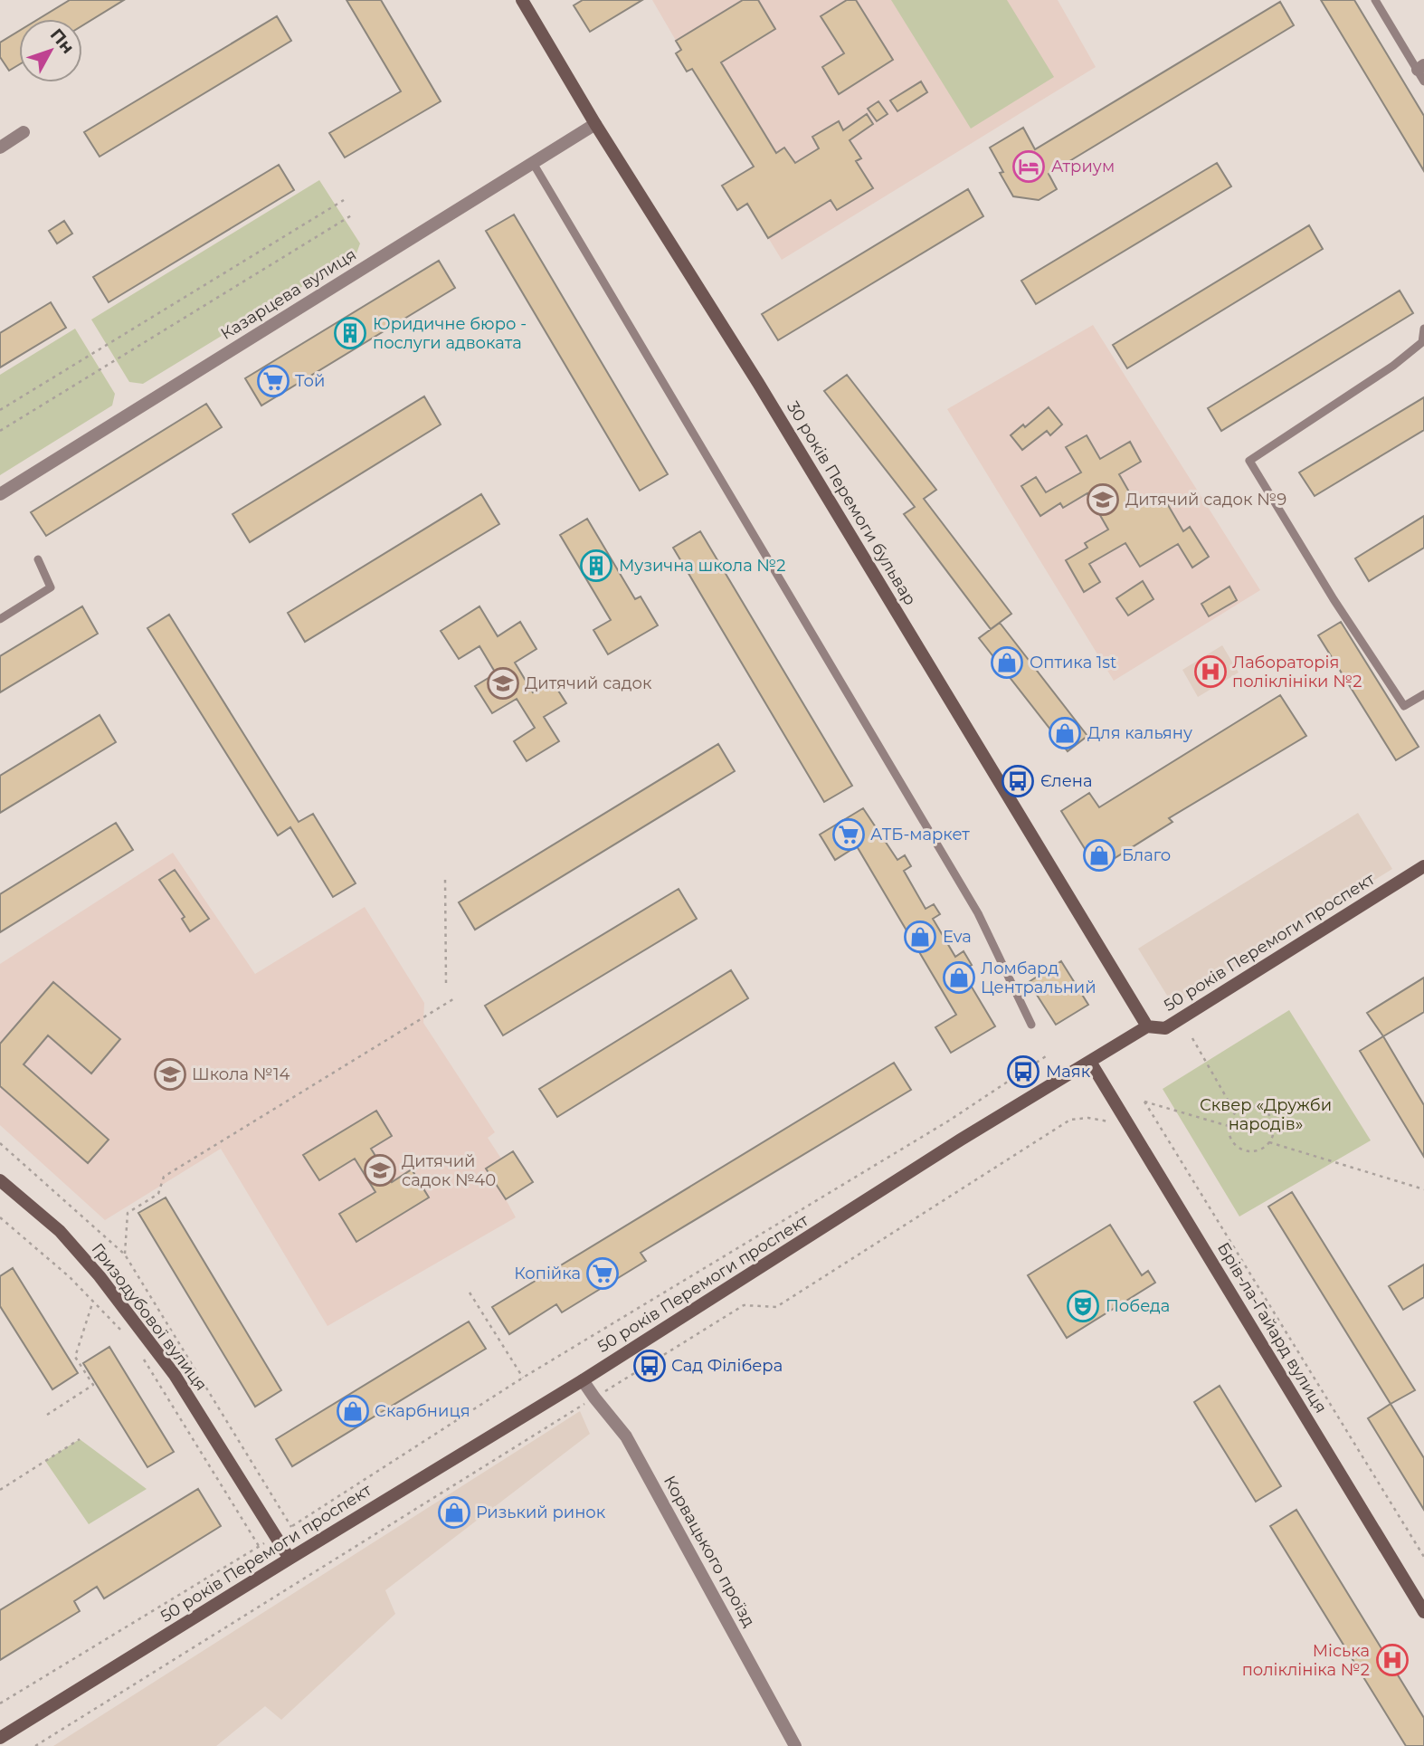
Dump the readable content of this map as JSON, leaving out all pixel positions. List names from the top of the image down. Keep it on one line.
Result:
{"streets":{"main road":["30 років Перемоги бульвар","50 років Перемоги проспект","Гризодубової вулиця","Брів-ла-Гайард вулиця"],"street":["Казарцева вулиця","Корвацького проїзд"]},"crossings":[["Казарцева вулиця","30 років Перемоги бульвар"],["30 років Перемоги бульвар","50 років Перемоги проспект"],["50 років Перемоги проспект","Гризодубової вулиця"],["50 років Перемоги проспект","Брів-ла-Гайард вулиця"],["50 років Перемоги проспект","Корвацького проїзд"]],"parks":["Сквер «Дружби народів»"],"places":{"hotel":["Атриум"],"building":["Юридичне бюро - послуги адвоката","Музична школа №2"],"supermarket":["Той","АТБ-маркет","Копійка"],"school or university":["Дитячий садок №9","Дитячий садок","Школа №14","Дитячий садок №40"],"shop":["Оптика 1st","Для кальяну","Благо","Eva","Ломбард Центральний","Скарбниця","Ризький ринок"],"hospital":["Лабораторія поліклініки №2","Міська поліклініка №2"],"bus stop":["Єлена","Маяк","Сад Філібера"],"theatre":["Победа"]},"north":"top right"}
